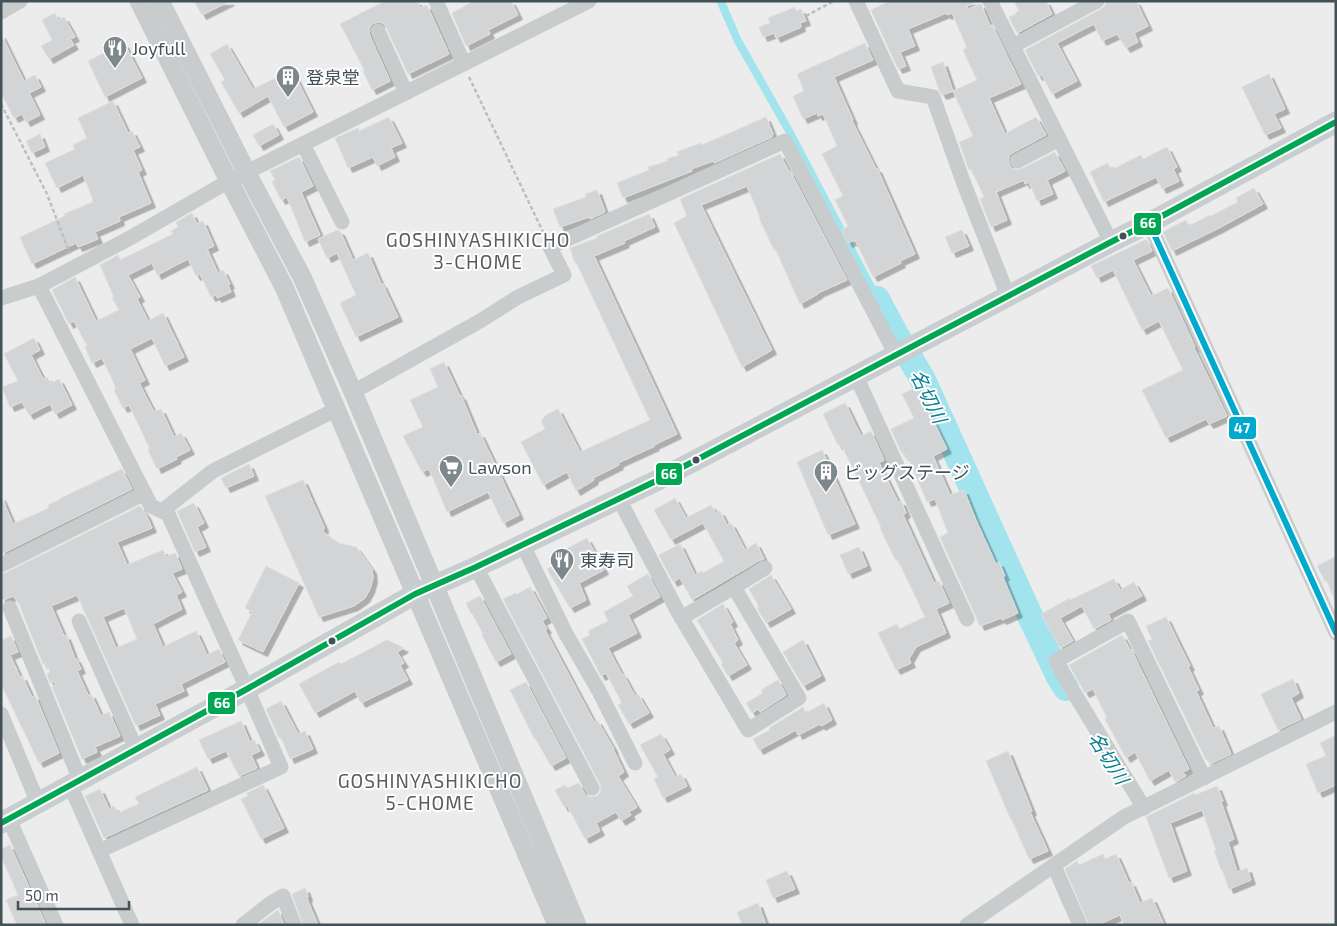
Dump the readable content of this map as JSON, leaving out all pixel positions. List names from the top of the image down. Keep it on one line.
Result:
{"districts":["GOSHINYASHIKICHO 3-CHOME","GOSHINYASHIKICHO 5-CHOME"],"water":["名切川"],"places":{"restaurant":["Joyfull","東寿司"],"building":["登泉堂","ビッグステージ"],"supermarket":["Lawson"]},"lines":["transit line 66","transit line 47"],"scale_bar":"50 m"}
